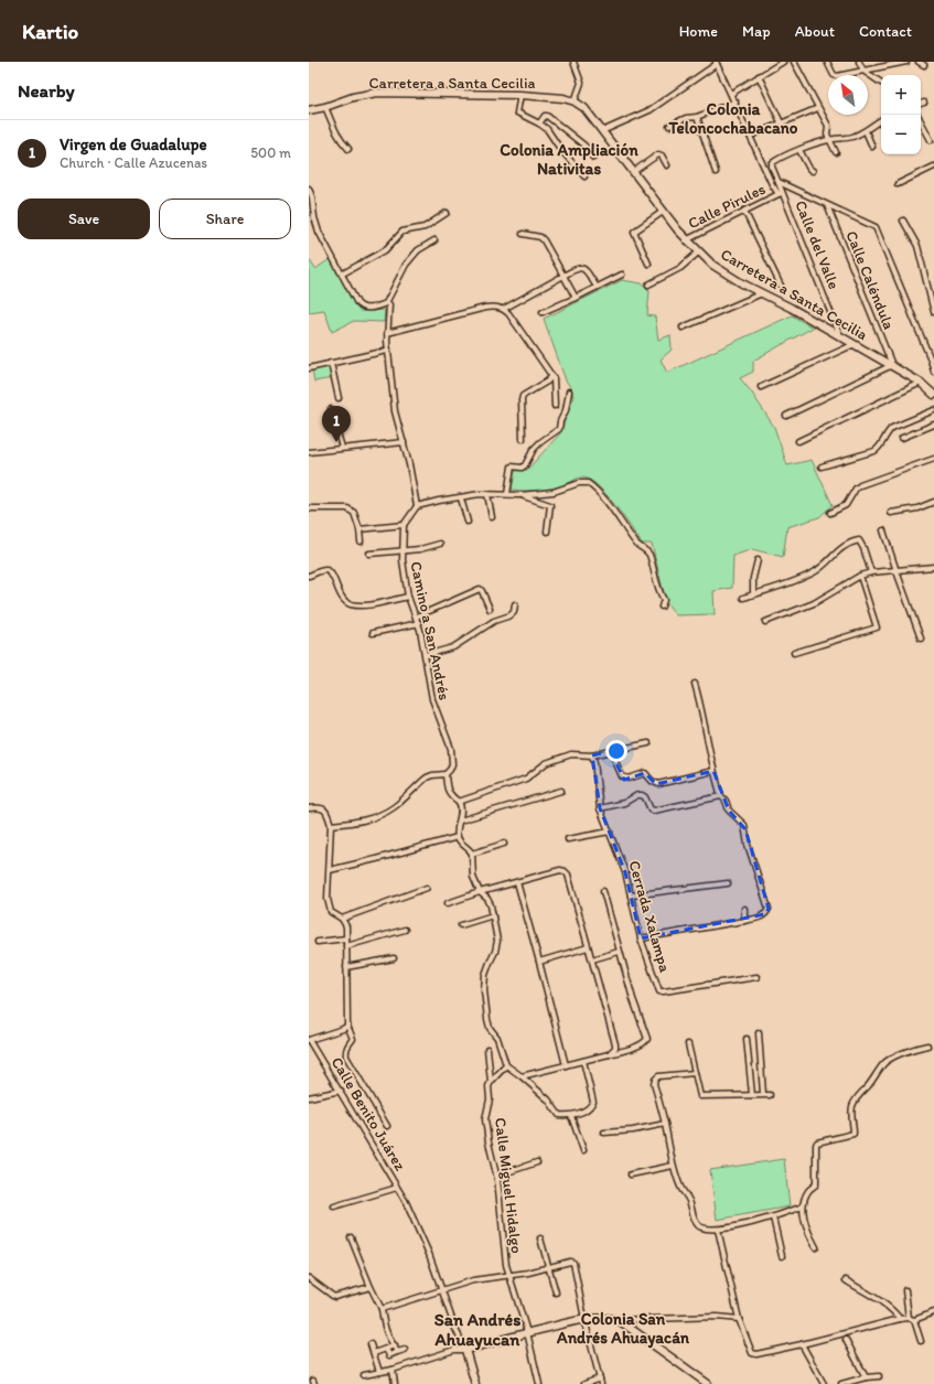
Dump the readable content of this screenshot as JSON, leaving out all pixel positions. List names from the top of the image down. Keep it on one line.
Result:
{"streets":{"main road":["Carretera a Santa Cecilia","Calle Benito Juárez"],"street":["Calle Pirules","Calle del Valle","Calle Caléndula","Camino a San Andrés","Cerrada Xalampa","Calle Miguel Hidalgo"]},"crossings":[["Carretera a Santa Cecilia","Calle Pirules"],["Carretera a Santa Cecilia","Calle del Valle"],["Carretera a Santa Cecilia","Calle Caléndula"],["Calle Pirules","Calle del Valle"]],"districts":["Colonia Teloncochabacano","Colonia Ampliación Nativitas","San Andrés Ahuayucan","Colonia San Andrés Ahuayacán"],"north":"top left","page":{"header":"Kartio","nav":["Home","Map","About","Contact"],"heading":"Nearby","map_buttons":["+","−"],"list":[{"mark":"1","name":"Virgen de Guadalupe","note":"Church · Calle Azucenas","value":"500 m"}],"buttons":["Save","Share"],"pins":"1"}}
